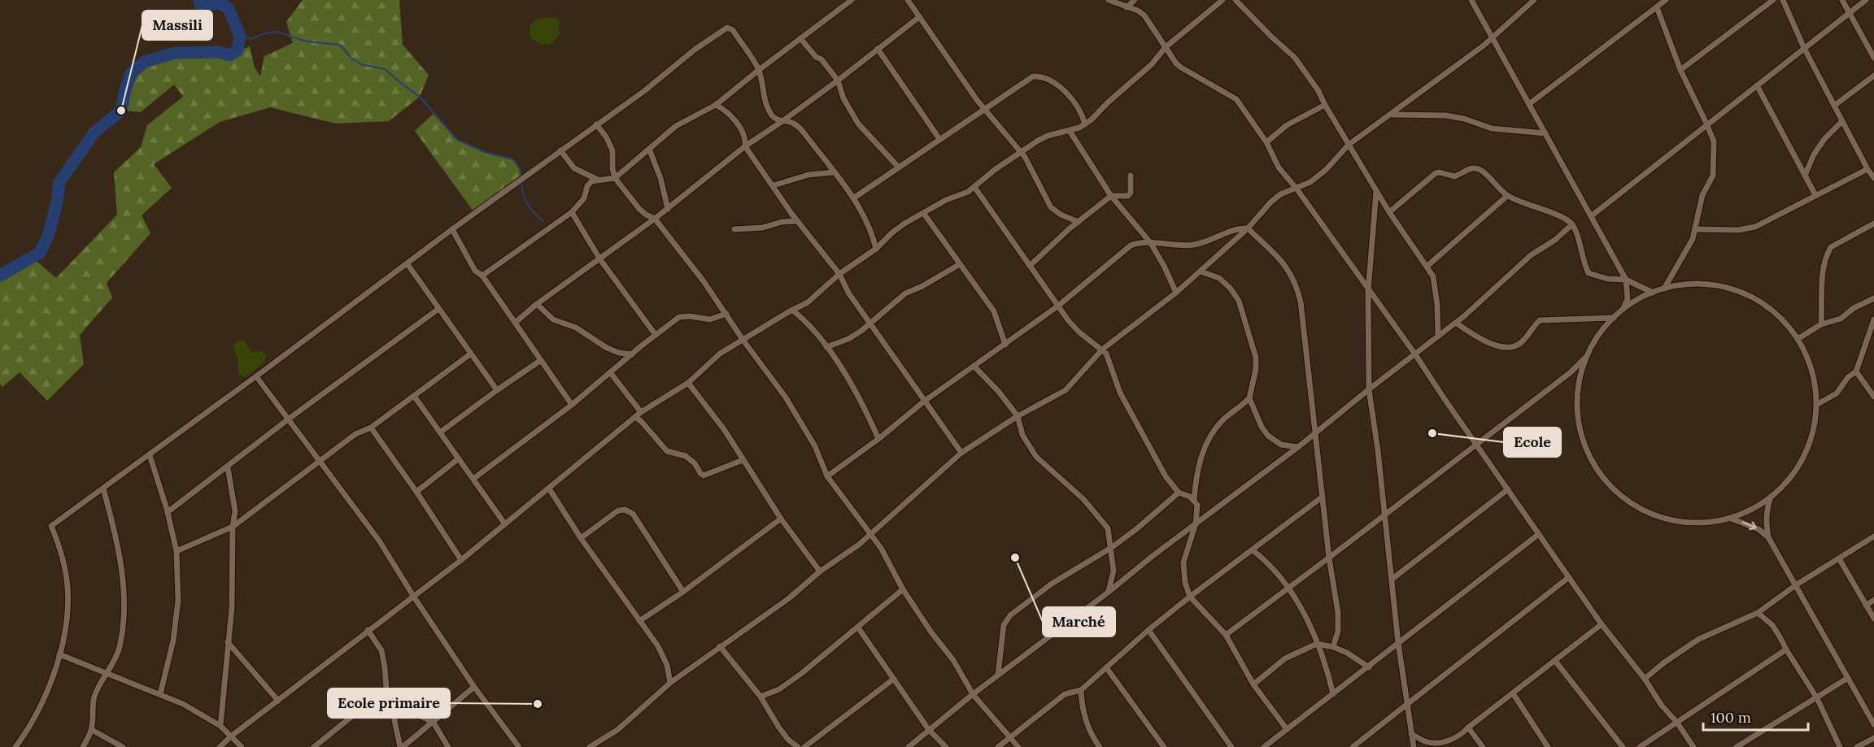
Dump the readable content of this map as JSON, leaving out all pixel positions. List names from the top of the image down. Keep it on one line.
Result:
{"places":["Massili","Ecole","Marché","Ecole primaire"],"scale_bar":"100 m"}
